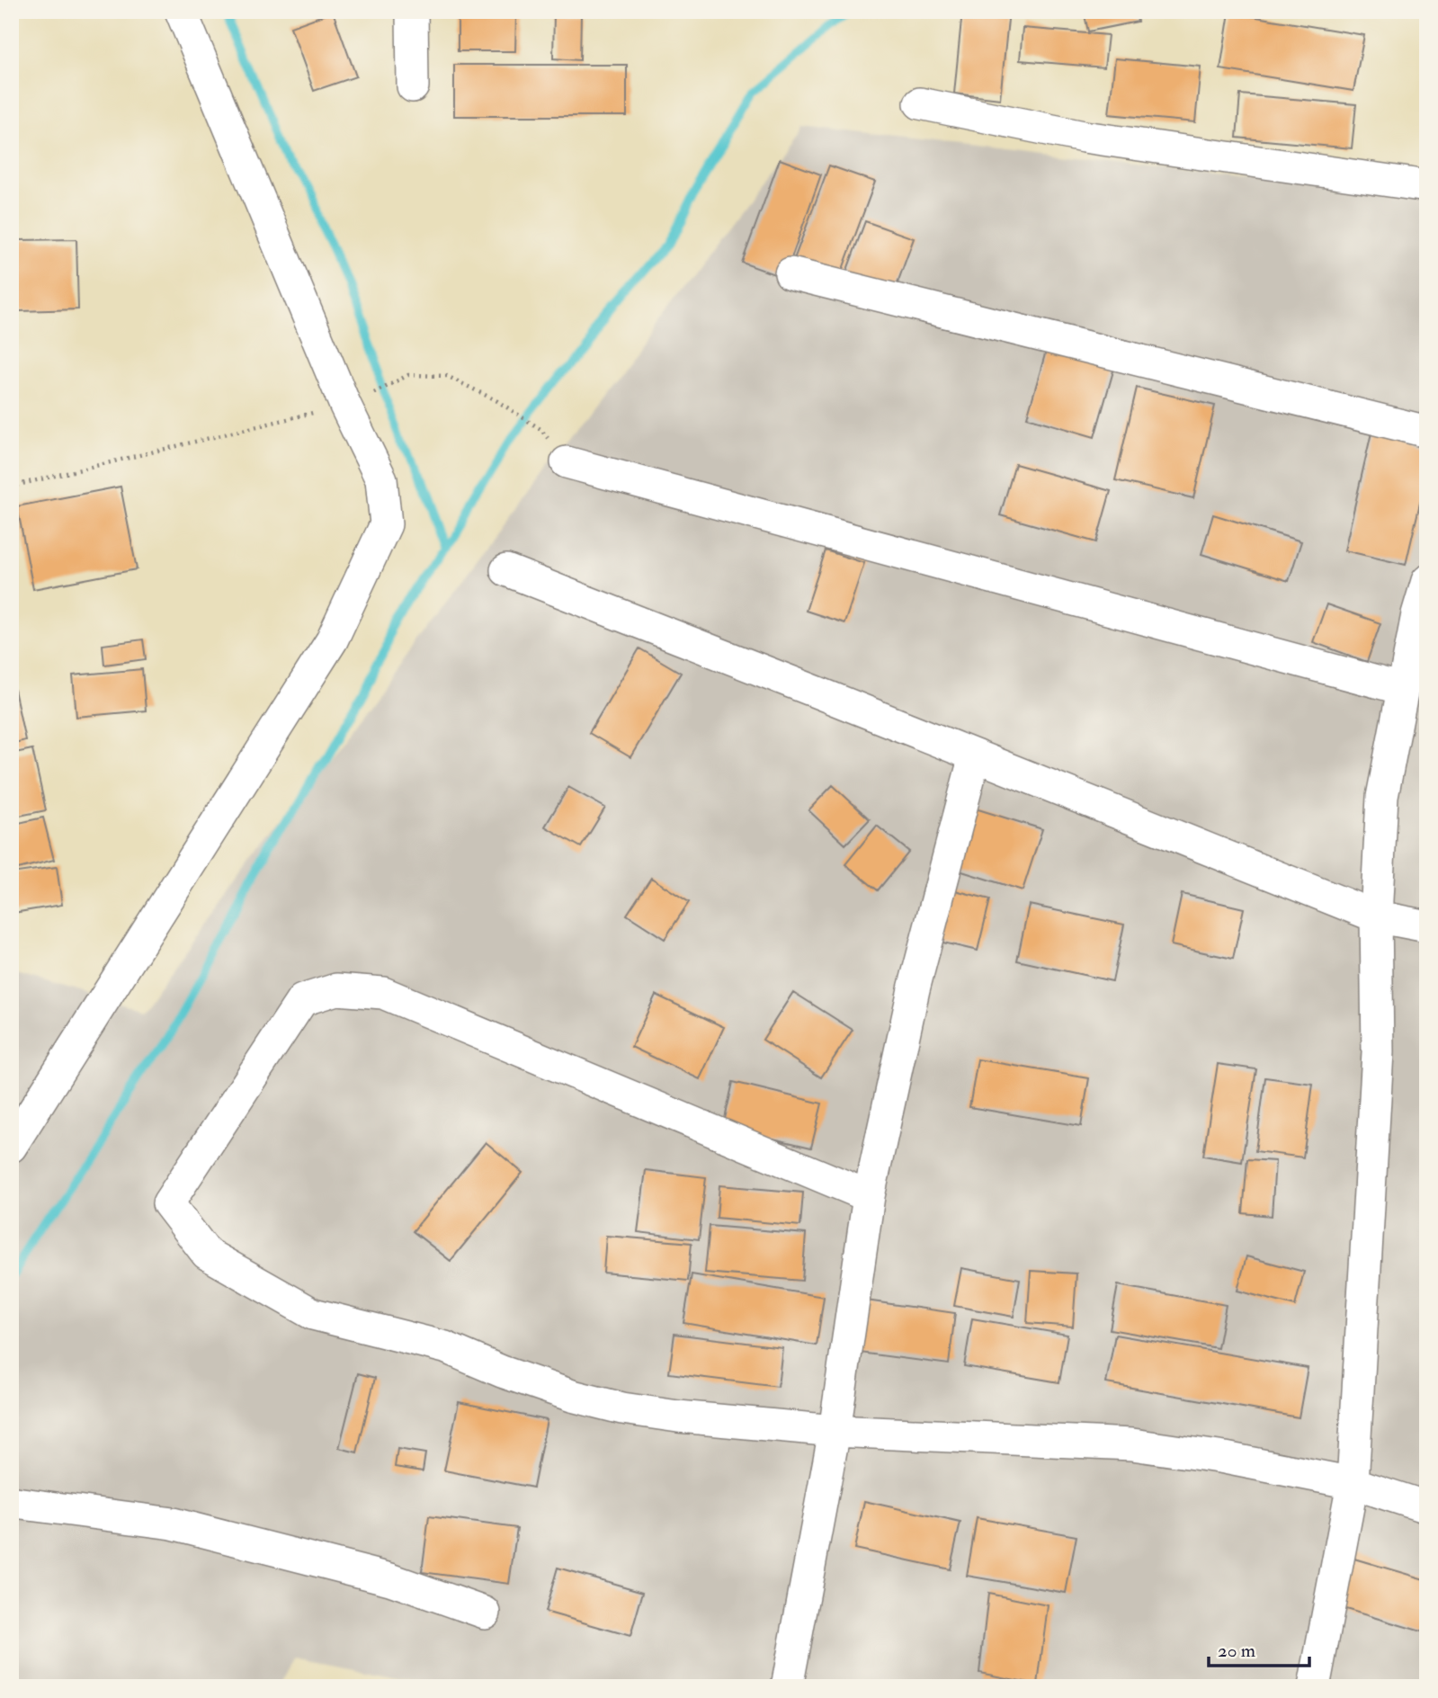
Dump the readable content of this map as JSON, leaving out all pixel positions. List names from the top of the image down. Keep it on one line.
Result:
{"scale_bar":"20 m"}
